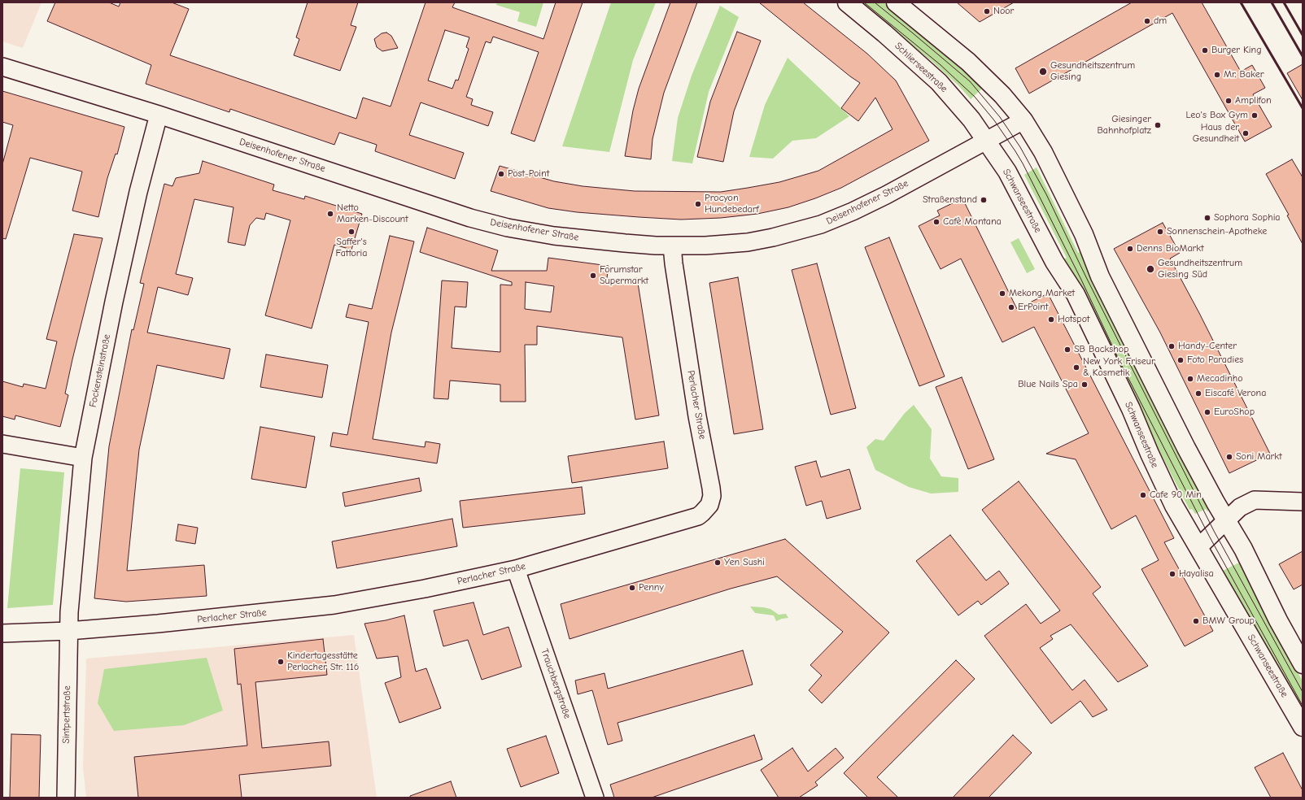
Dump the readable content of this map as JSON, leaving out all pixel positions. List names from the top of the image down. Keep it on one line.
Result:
{"streets":{"main road":["Schlierseestraße","Schwanseestraße"],"street":["Deisenhofener Straße","Fockensteinstraße","Perlacher Straße","Trauchbergstraße","Sintpertstraße"]},"crossings":[["Schlierseestraße","Deisenhofener Straße"],["Schlierseestraße","Schwanseestraße"],["Deisenhofener Straße","Schwanseestraße"],["Deisenhofener Straße","Fockensteinstraße"],["Deisenhofener Straße","Perlacher Straße"],["Fockensteinstraße","Perlacher Straße"],["Fockensteinstraße","Sintpertstraße"],["Perlacher Straße","Trauchbergstraße"],["Perlacher Straße","Sintpertstraße"]],"places":["Noor","dm","Burger King","Gesundheitszentrum Giesing","Mr. Baker","Amplifon","Leo's Box Gym","Giesinger Bahnhofplatz","Haus der Gesundheit","Post-Point","Straßenstand","Procyon Hundebedarf","Netto Marken-Discount","Sophora Sophia","Cafè Montana","Saffer's Fattoria","Sonnenschein-Apotheke","Denns BioMarkt","Gesundheitszentrum Giesing Süd","Forumstar Supermarkt","Mekong Market","ErPoint","Hotspot","Handy-Center","SB Backshop","Foto Paradies","New York Friseur & Kosmetik","Mecadinho","Blue Nails Spa","Eiscafé Verona","EuroShop","Soni Markt","Cafe 90 Min","Yen Sushi","Hayalisa","Penny","BMW Group","Kindertagesstätte Perlacher Str. 116"]}
